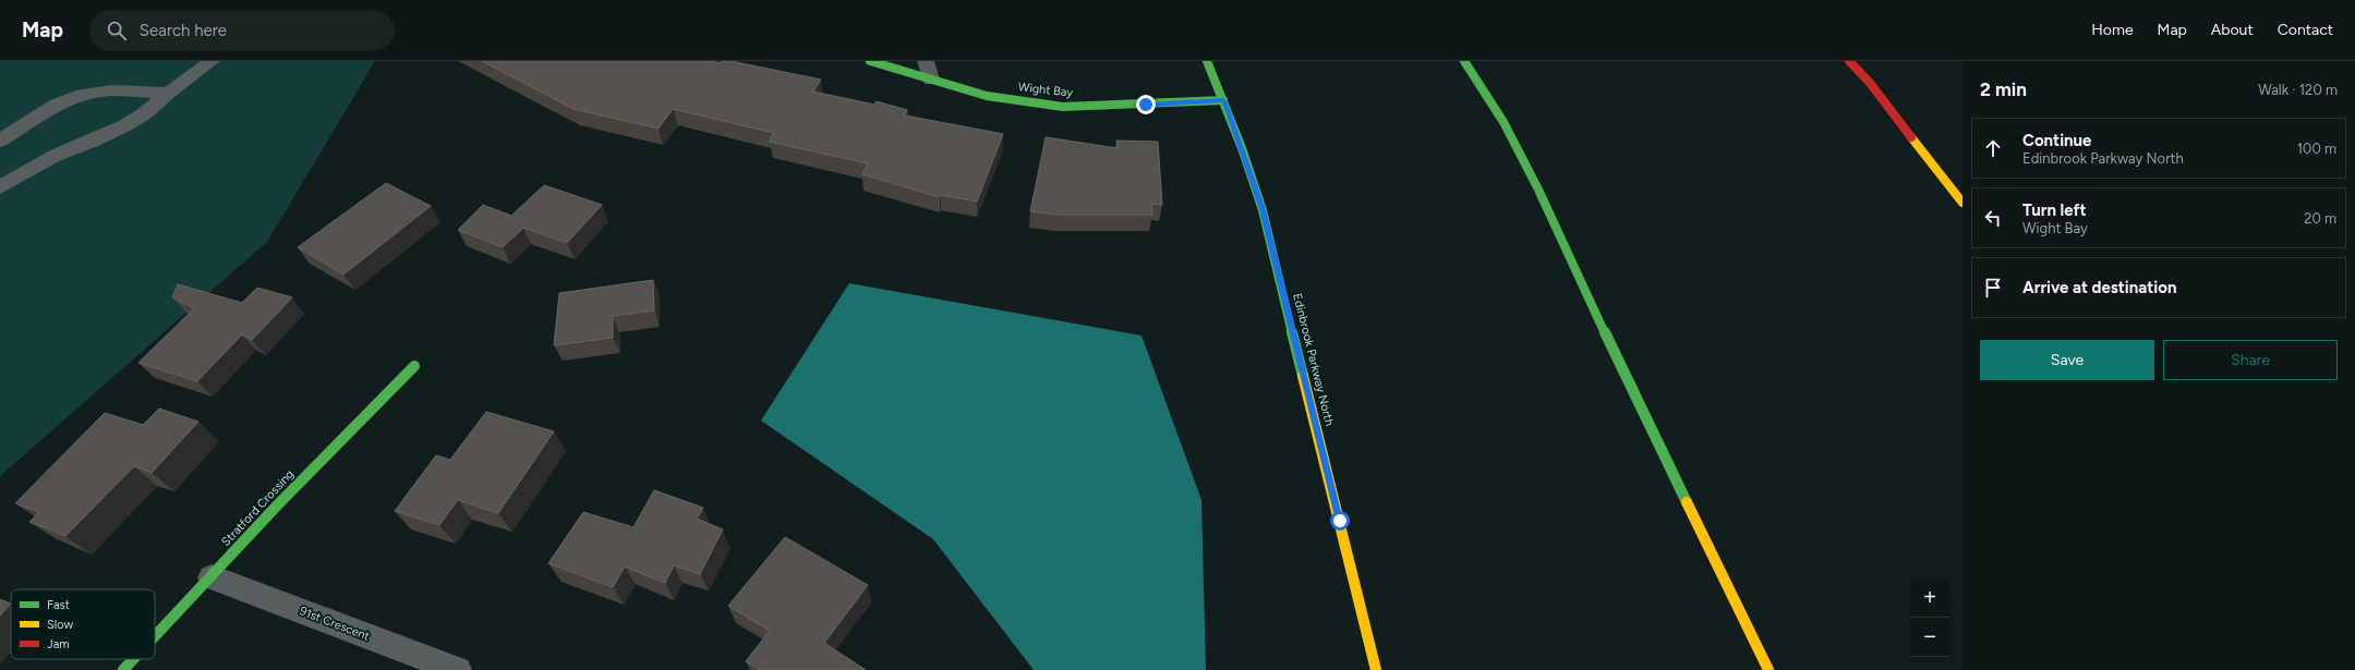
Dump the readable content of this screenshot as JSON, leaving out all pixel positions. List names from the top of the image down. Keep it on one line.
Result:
{"streets":{"main road":["Wight Bay","Edinbrook Parkway North","Stratford Crossing"],"street":["91st Crescent"]},"crossings":[["Wight Bay","Edinbrook Parkway North"],["Stratford Crossing","91st Crescent"]],"legend":["Fast","Slow","Jam"],"page":{"header":"Map","search":"Search here","nav":["Home","Map","About","Contact"],"heading":["2 min","Walk · 120 m"],"list":[["Continue","Edinbrook Parkway North","100 m"],["Turn left","Wight Bay","20 m"],"Arrive at destination"],"buttons":["Save","Share"],"map_buttons":["+","−"]}}
